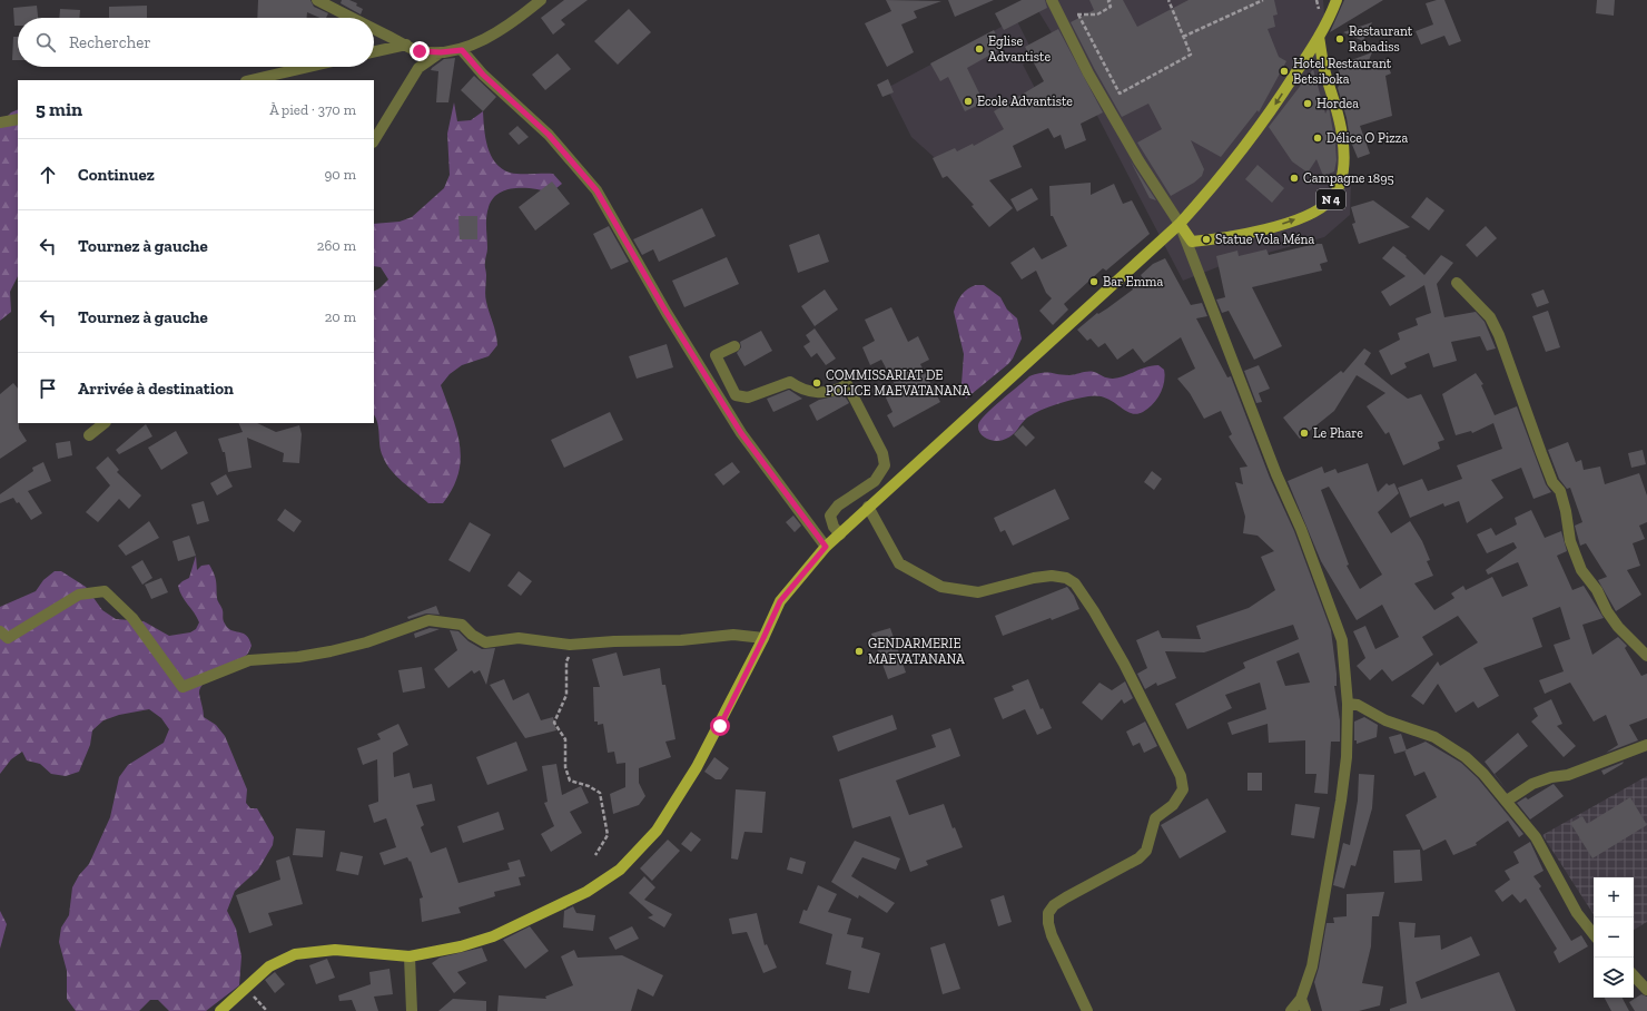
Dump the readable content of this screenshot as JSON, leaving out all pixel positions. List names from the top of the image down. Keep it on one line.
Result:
{"streets":{"main road":["N 4"]},"places":["Restaurant Rabadiss","Eglise Advantiste","Hotel Restaurant Betsiboka","Ecole Advantiste","Hordea","Délice O Pizza","Campagne 1895","Statue Vola Ména","Bar Emma","COMMISSARIAT DE POLICE MAEVATANANA","Le Phare","GENDARMERIE MAEVATANANA"],"page":{"search":"Rechercher","heading":["5 min","À pied · 370 m"],"list":[["Continuez","90 m"],["Tournez à gauche","260 m"],["Tournez à gauche","20 m"],"Arrivée à destination"],"map_buttons":["+","−"]}}
